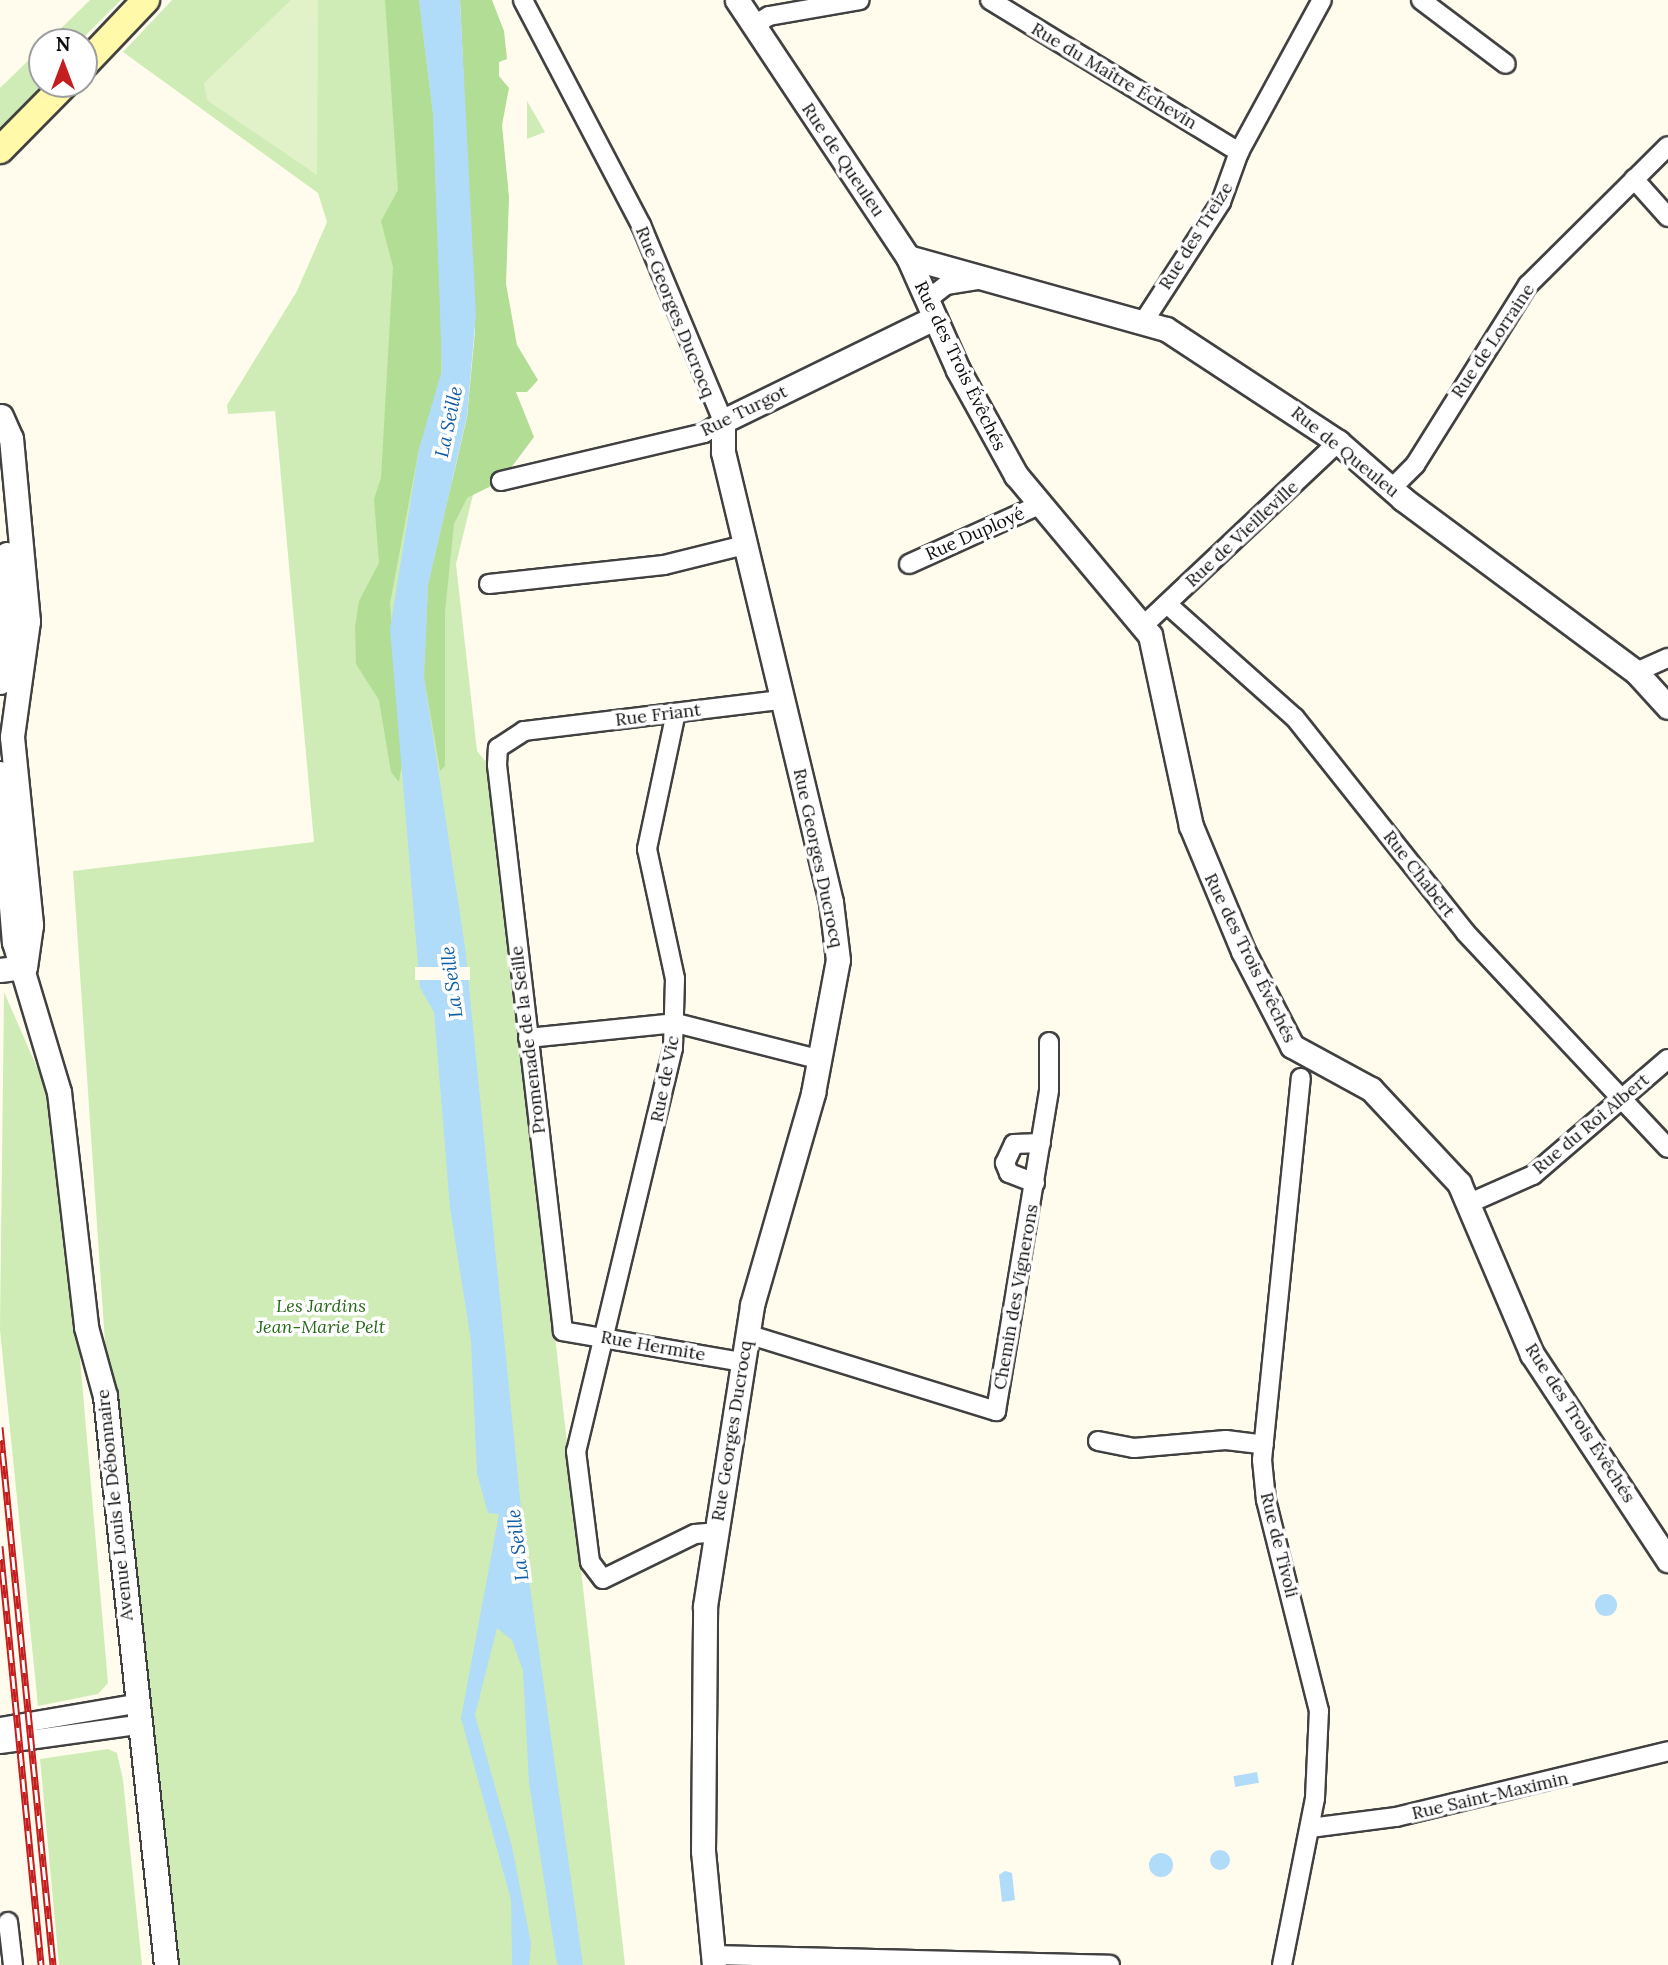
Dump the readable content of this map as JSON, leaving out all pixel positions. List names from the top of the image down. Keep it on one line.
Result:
{"streets":{"street":["Rue du Maître Échevin","Rue de Queuleu","Rue des Treize","Rue Georges Ducrocq","Rue de Lorraine","Rue des Trois Évêchés","Rue Turgot","Rue Duployé","Rue de Vieilleville","Rue Friant","Rue Chabert","Promenade de la Seille","Rue de Vic","Rue du Roi Albert","Chemin des Vignerons","Rue Hermite","Avenue Louis le Débonnaire","Rue de Tivoli","Rue Saint-Maximin"]},"crossings":[["Rue du Maître Échevin","Rue des Treize"],["Rue de Queuleu","Rue des Treize"],["Rue de Queuleu","Rue de Lorraine"],["Rue de Queuleu","Rue des Trois Évêchés"],["Rue de Queuleu","Rue Turgot"],["Rue de Queuleu","Rue de Vieilleville"],["Rue Georges Ducrocq","Rue Turgot"],["Rue Georges Ducrocq","Rue Friant"],["Rue Georges Ducrocq","Rue de Vic"],["Rue Georges Ducrocq","Chemin des Vignerons"],["Rue Georges Ducrocq","Rue Hermite"],["Rue des Trois Évêchés","Rue Turgot"],["Rue des Trois Évêchés","Rue Duployé"],["Rue des Trois Évêchés","Rue de Vieilleville"],["Rue des Trois Évêchés","Rue du Roi Albert"],["Rue des Trois Évêchés","Rue de Tivoli"],["Rue de Vieilleville","Rue Chabert"],["Rue Friant","Promenade de la Seille"],["Rue Friant","Rue de Vic"],["Rue Chabert","Rue du Roi Albert"],["Promenade de la Seille","Rue Hermite"],["Rue de Vic","Rue Hermite"],["Rue de Tivoli","Rue Saint-Maximin"]],"water":["La Seille"],"parks":["Les Jardins Jean-Marie Pelt"],"north":"top"}
